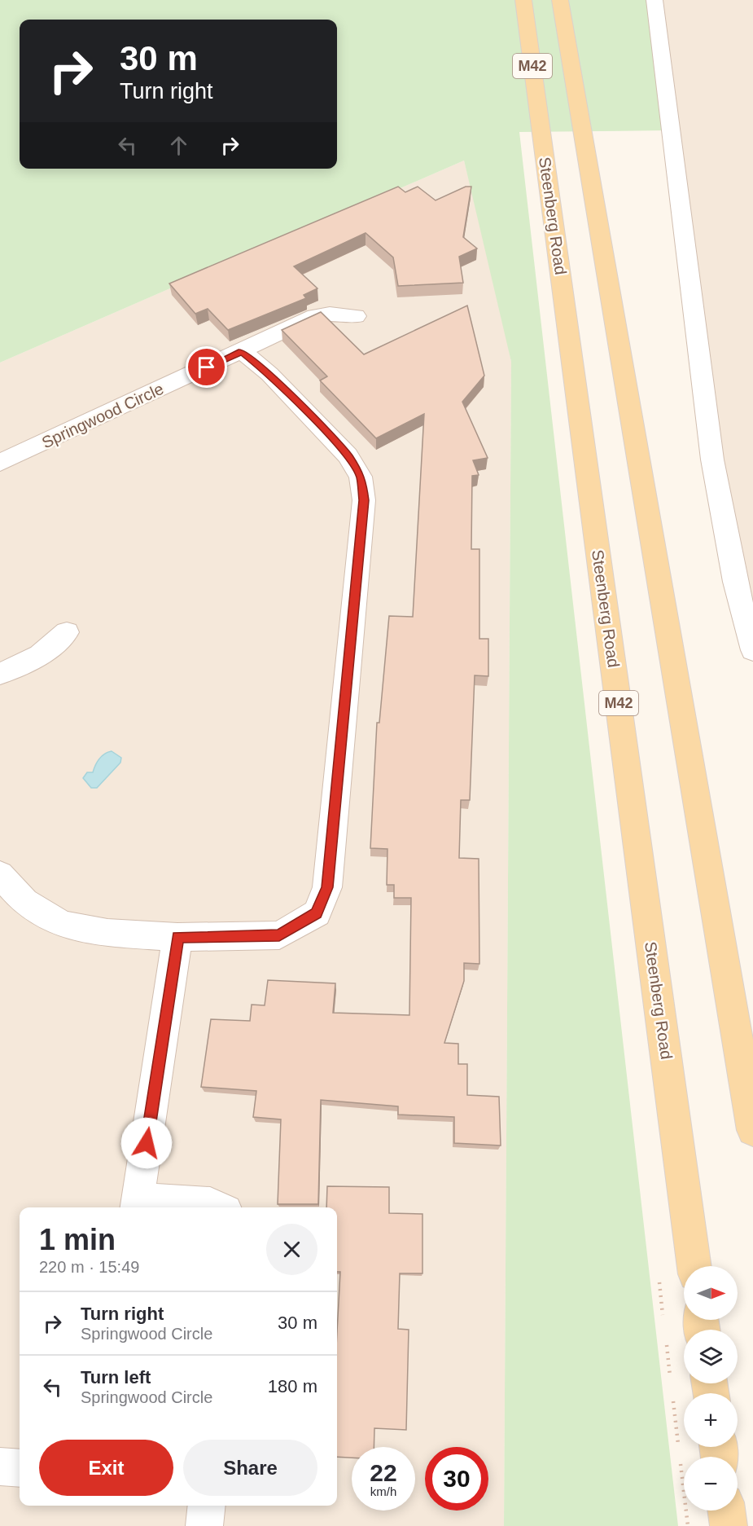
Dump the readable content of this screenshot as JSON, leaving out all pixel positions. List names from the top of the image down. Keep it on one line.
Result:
{"streets":{"main road":["M42","Steenberg Road"],"street":["Springwood Circle"]},"north":"right","page":{"turn":["30 m","Turn right"],"heading":["1 min","220 m · 15:49"],"map_buttons":["+","−"],"list":[{"name":"Turn right","note":"Springwood Circle","value":"30 m"},{"name":"Turn left","note":"Springwood Circle","value":"180 m"}],"buttons":["Exit","Share"],"speed":"22 km/h","limit":"30"}}
